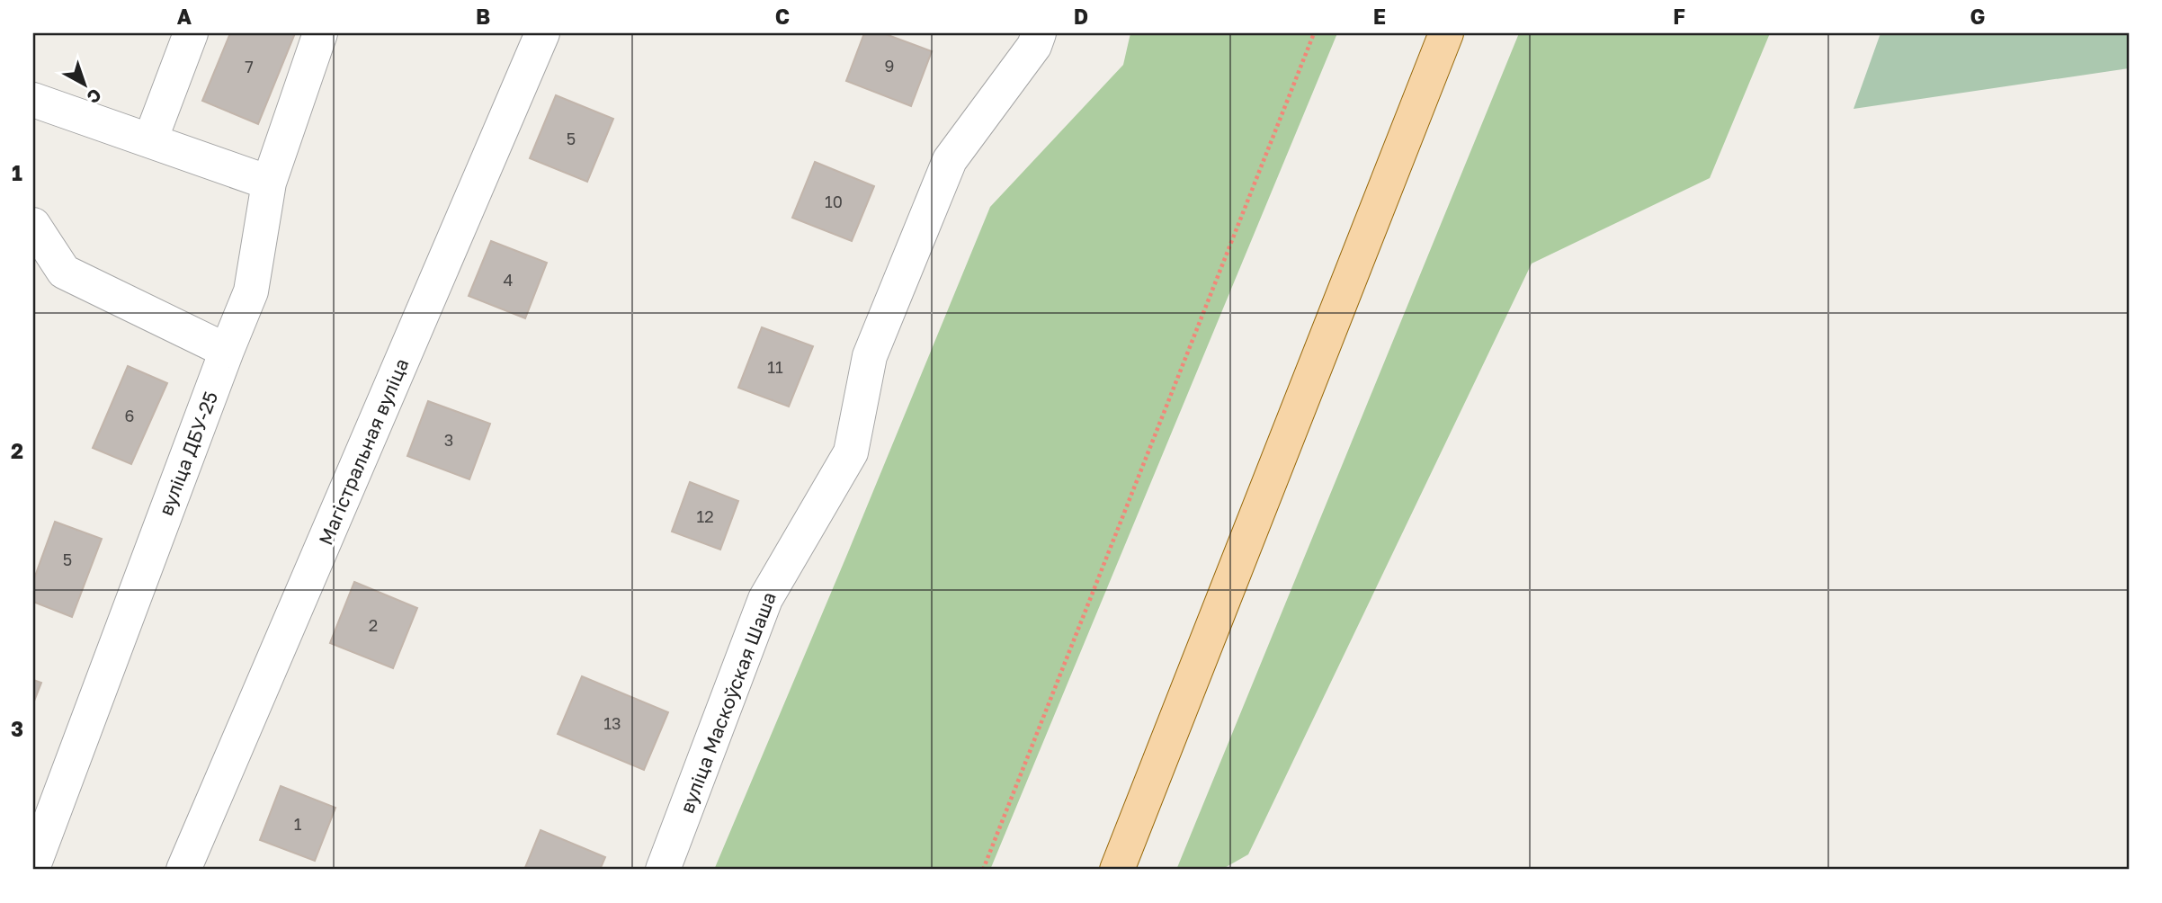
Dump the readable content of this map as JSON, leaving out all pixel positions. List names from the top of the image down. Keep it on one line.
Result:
{"streets":{"street":["Магістральная вуліца","вуліца ДБУ-25","вуліца Маскоўская Шаша"]},"house_numbers":["9","7","5","10","4","11","6","3","12","5","2","13","1"],"north":"bottom right","grid":{"columns":["A","B","C","D","E","F","G"],"rows":["1","2","3"]}}
